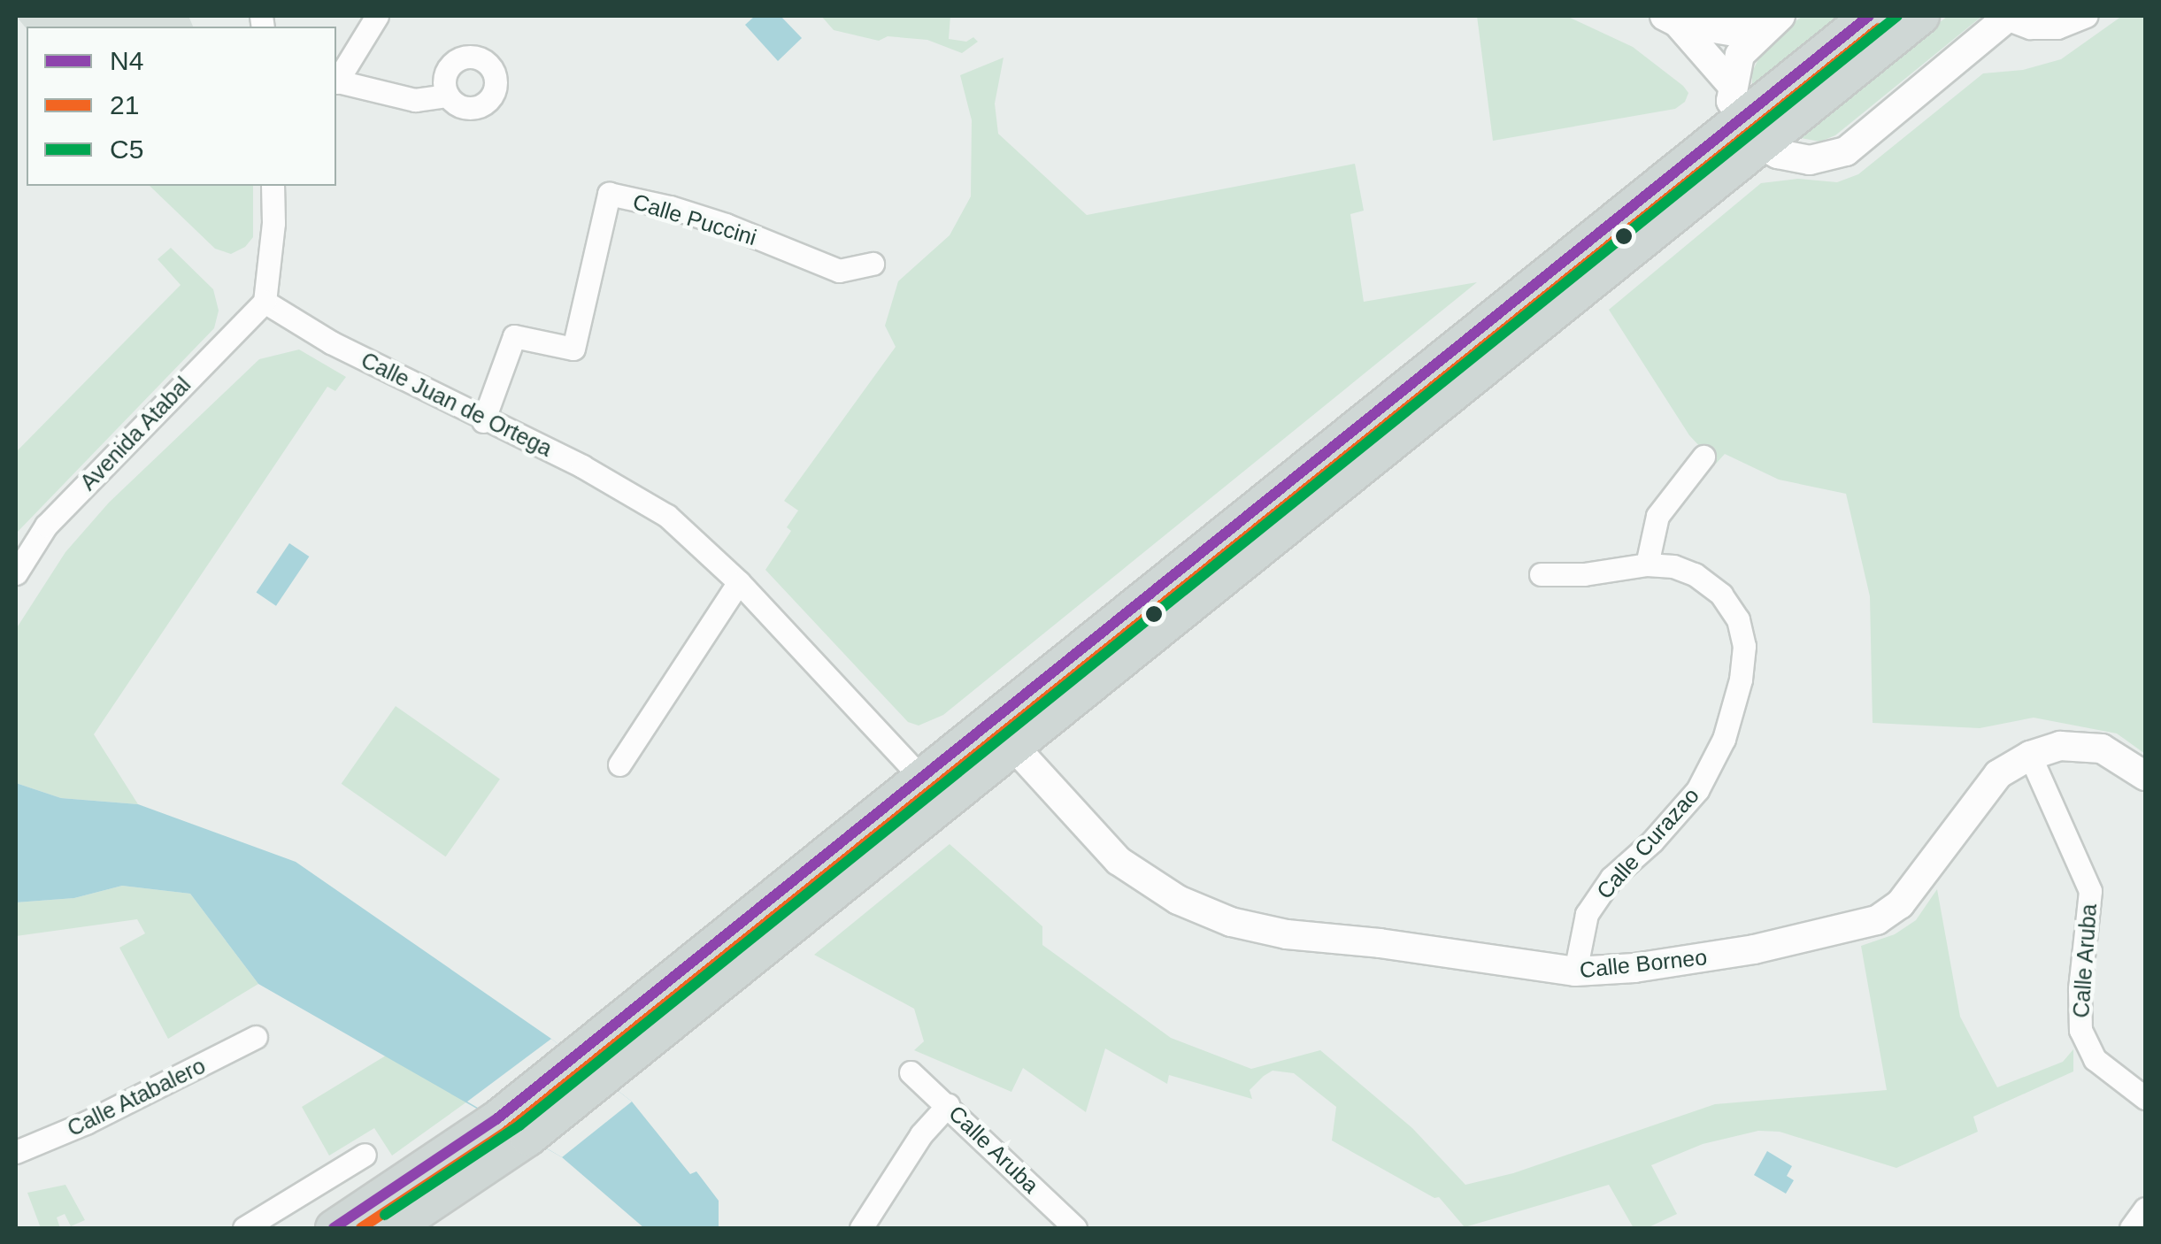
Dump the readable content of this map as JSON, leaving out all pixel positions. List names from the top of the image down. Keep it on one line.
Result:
{"streets":{"street":["Calle Puccini","Calle Juan de Ortega","Avenida Atabal","Calle Curazao","Calle Aruba","Calle Borneo","Calle Atabalero"]},"crossings":[["Calle Puccini","Calle Juan de Ortega"],["Calle Juan de Ortega","Avenida Atabal"],["Calle Curazao","Calle Borneo"],["Calle Aruba","Calle Borneo"]],"lines":["transit line N4","transit line C5","transit line 21"],"legend":["N4","21","C5"]}
